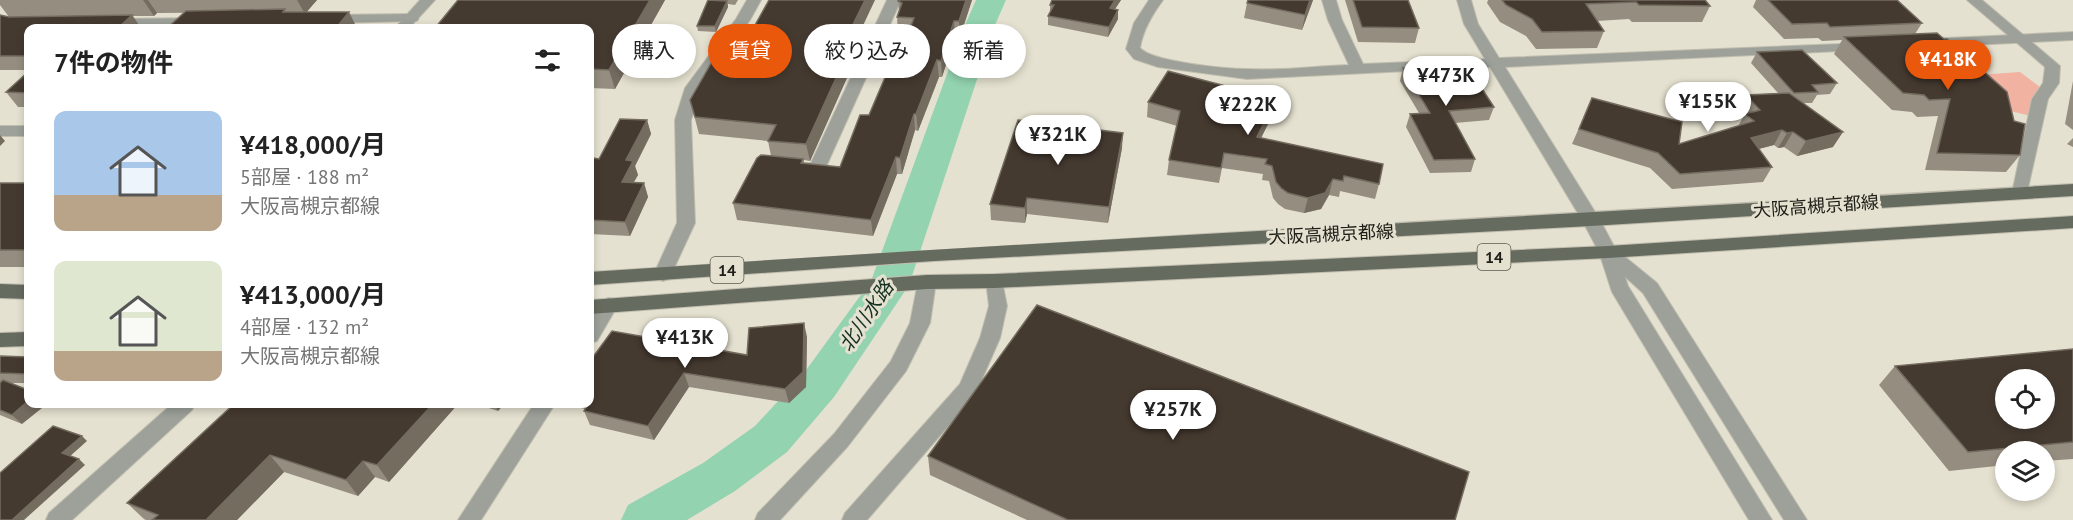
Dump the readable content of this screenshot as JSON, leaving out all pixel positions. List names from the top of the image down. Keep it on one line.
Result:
{"streets":{"main road":["大阪高槻京都線","14"]},"water":["北川水路"],"page":{"chip":["購入","賃貸","絞り込み","新着"],"heading":"7件の物件","price":["¥418K","¥473K","¥155K","¥222K","¥321K","¥413K","¥257K"],"list":[{"name":"¥418,000/月","note":"5部屋 · 188 m² · 大阪高槻京都線"},{"name":"¥413,000/月","note":"4部屋 · 132 m² · 大阪高槻京都線"}]}}
